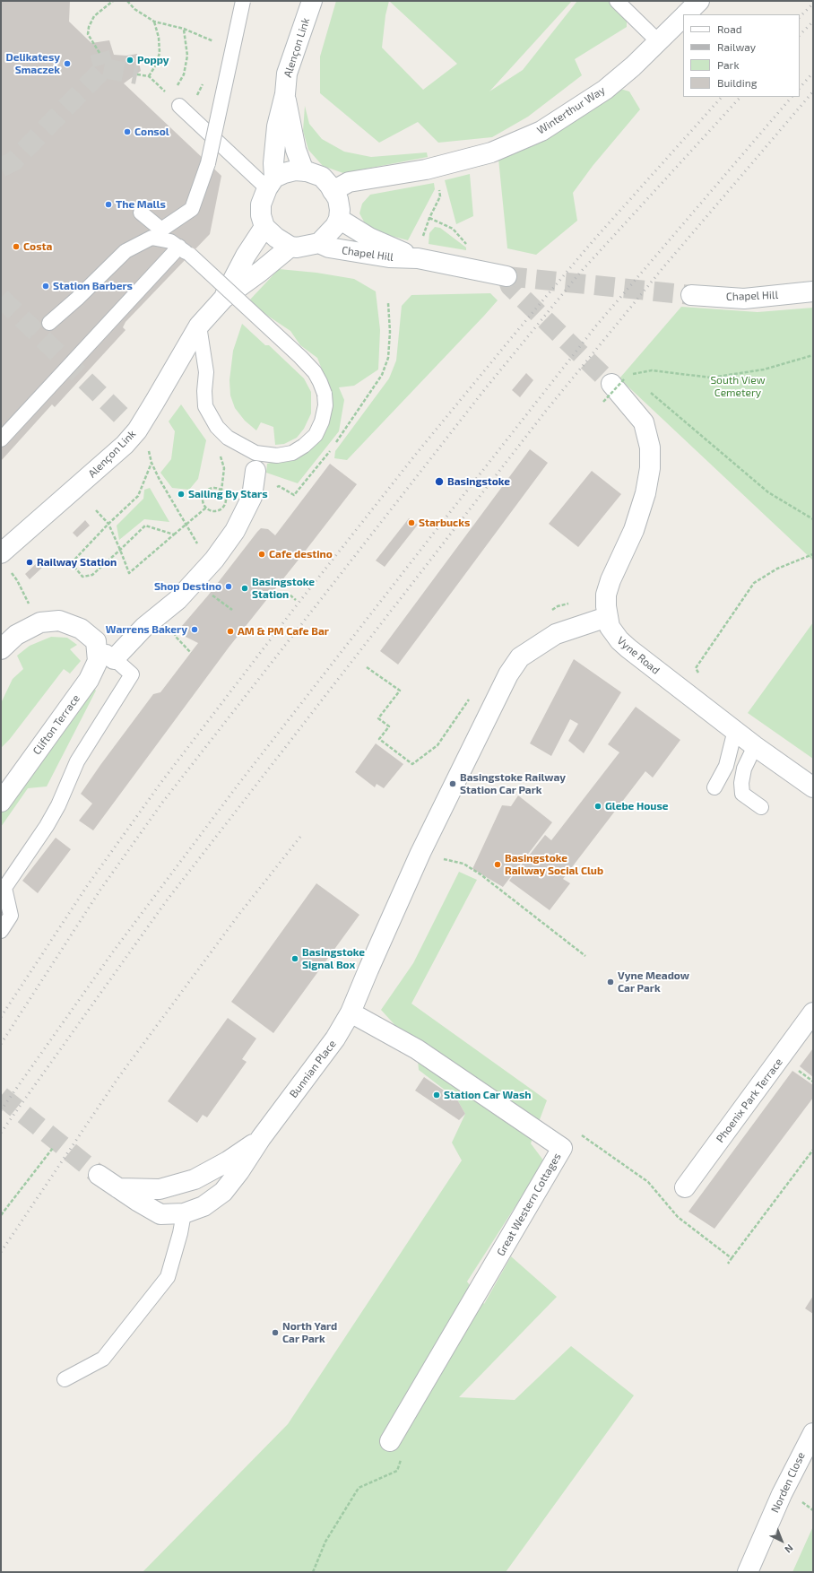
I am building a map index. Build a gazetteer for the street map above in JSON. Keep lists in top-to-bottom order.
{
  "streets": {
    "street": [
      "Alençon Link",
      "Winterthur Way",
      "Chapel Hill",
      "Vyne Road",
      "Clifton Terrace",
      "Bunnian Place",
      "Phoenix Park Terrace",
      "Great Western Cottages",
      "Norden Close"
    ]
  },
  "crossings": [
    ["Alençon Link", "Winterthur Way"],
    ["Alençon Link", "Chapel Hill"],
    ["Winterthur Way", "Chapel Hill"],
    ["Vyne Road", "Bunnian Place"],
    ["Bunnian Place", "Great Western Cottages"]
  ],
  "parks": ["South View Cemetery"],
  "places": [
    "Poppy",
    "Delikatesy Smaczek",
    "Consol",
    "The Malls",
    "Costa",
    "Station Barbers",
    "Basingstoke",
    "Sailing By Stars",
    "Starbucks",
    "Cafe destino",
    "Railway Station",
    "Shop Destino",
    "Basingstoke Station",
    "Warrens Bakery",
    "AM & PM Cafe Bar",
    "Basingstoke Railway Station Car Park",
    "Glebe House",
    "Basingstoke Railway Social Club",
    "Basingstoke Signal Box",
    "Vyne Meadow Car Park",
    "Station Car Wash",
    "North Yard Car Park"
  ],
  "legend": [
    "Road",
    "Railway",
    "Park",
    "Building"
  ],
  "north": "bottom right"
}
